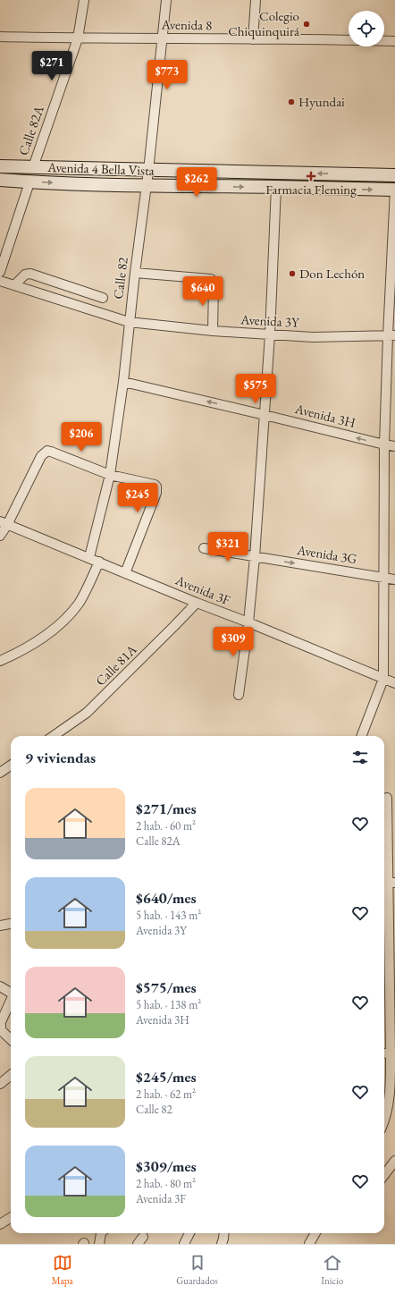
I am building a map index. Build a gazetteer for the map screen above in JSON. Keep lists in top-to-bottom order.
{
  "streets": {
    "street": [
      "Avenida 8",
      "Calle 82A",
      "Avenida 4 Bella Vista",
      "Calle 82",
      "Avenida 3Y",
      "Avenida 3H",
      "Avenida 3G",
      "Avenida 3F",
      "Calle 81A"
    ]
  },
  "crossings": [
    ["Avenida 8", "Calle 82A"],
    ["Avenida 8", "Calle 82"],
    ["Calle 82A", "Avenida 4 Bella Vista"],
    ["Avenida 4 Bella Vista", "Calle 82"],
    ["Calle 82", "Avenida 3Y"],
    ["Calle 82", "Avenida 3H"],
    ["Calle 82", "Avenida 3F"],
    ["Avenida 3F", "Calle 81A"]
  ],
  "one_way": ["Avenida 3H", "Avenida 3G"],
  "places": {
    "other": ["Colegio Chiquinquirá", "Hyundai", "Don Lechón"],
    "health": ["Farmacia Fleming"]
  },
  "page": {
    "price": [
      "$271",
      "$773",
      "$262",
      "$640",
      "$575",
      "$206",
      "$245",
      "$321",
      "$309"
    ],
    "heading": "9 viviendas",
    "list": [
      {
        "name": "$271/mes",
        "note": "2 hab. · 60 m² · Calle 82A"
      },
      {
        "name": "$640/mes",
        "note": "5 hab. · 143 m² · Avenida 3Y"
      },
      {
        "name": "$575/mes",
        "note": "5 hab. · 138 m² · Avenida 3H"
      },
      {
        "name": "$245/mes",
        "note": "2 hab. · 62 m² · Calle 82"
      },
      {
        "name": "$309/mes",
        "note": "2 hab. · 80 m² · Avenida 3F"
      }
    ],
    "tabs": ["Mapa", "Guardados", "Inicio"]
  }
}
